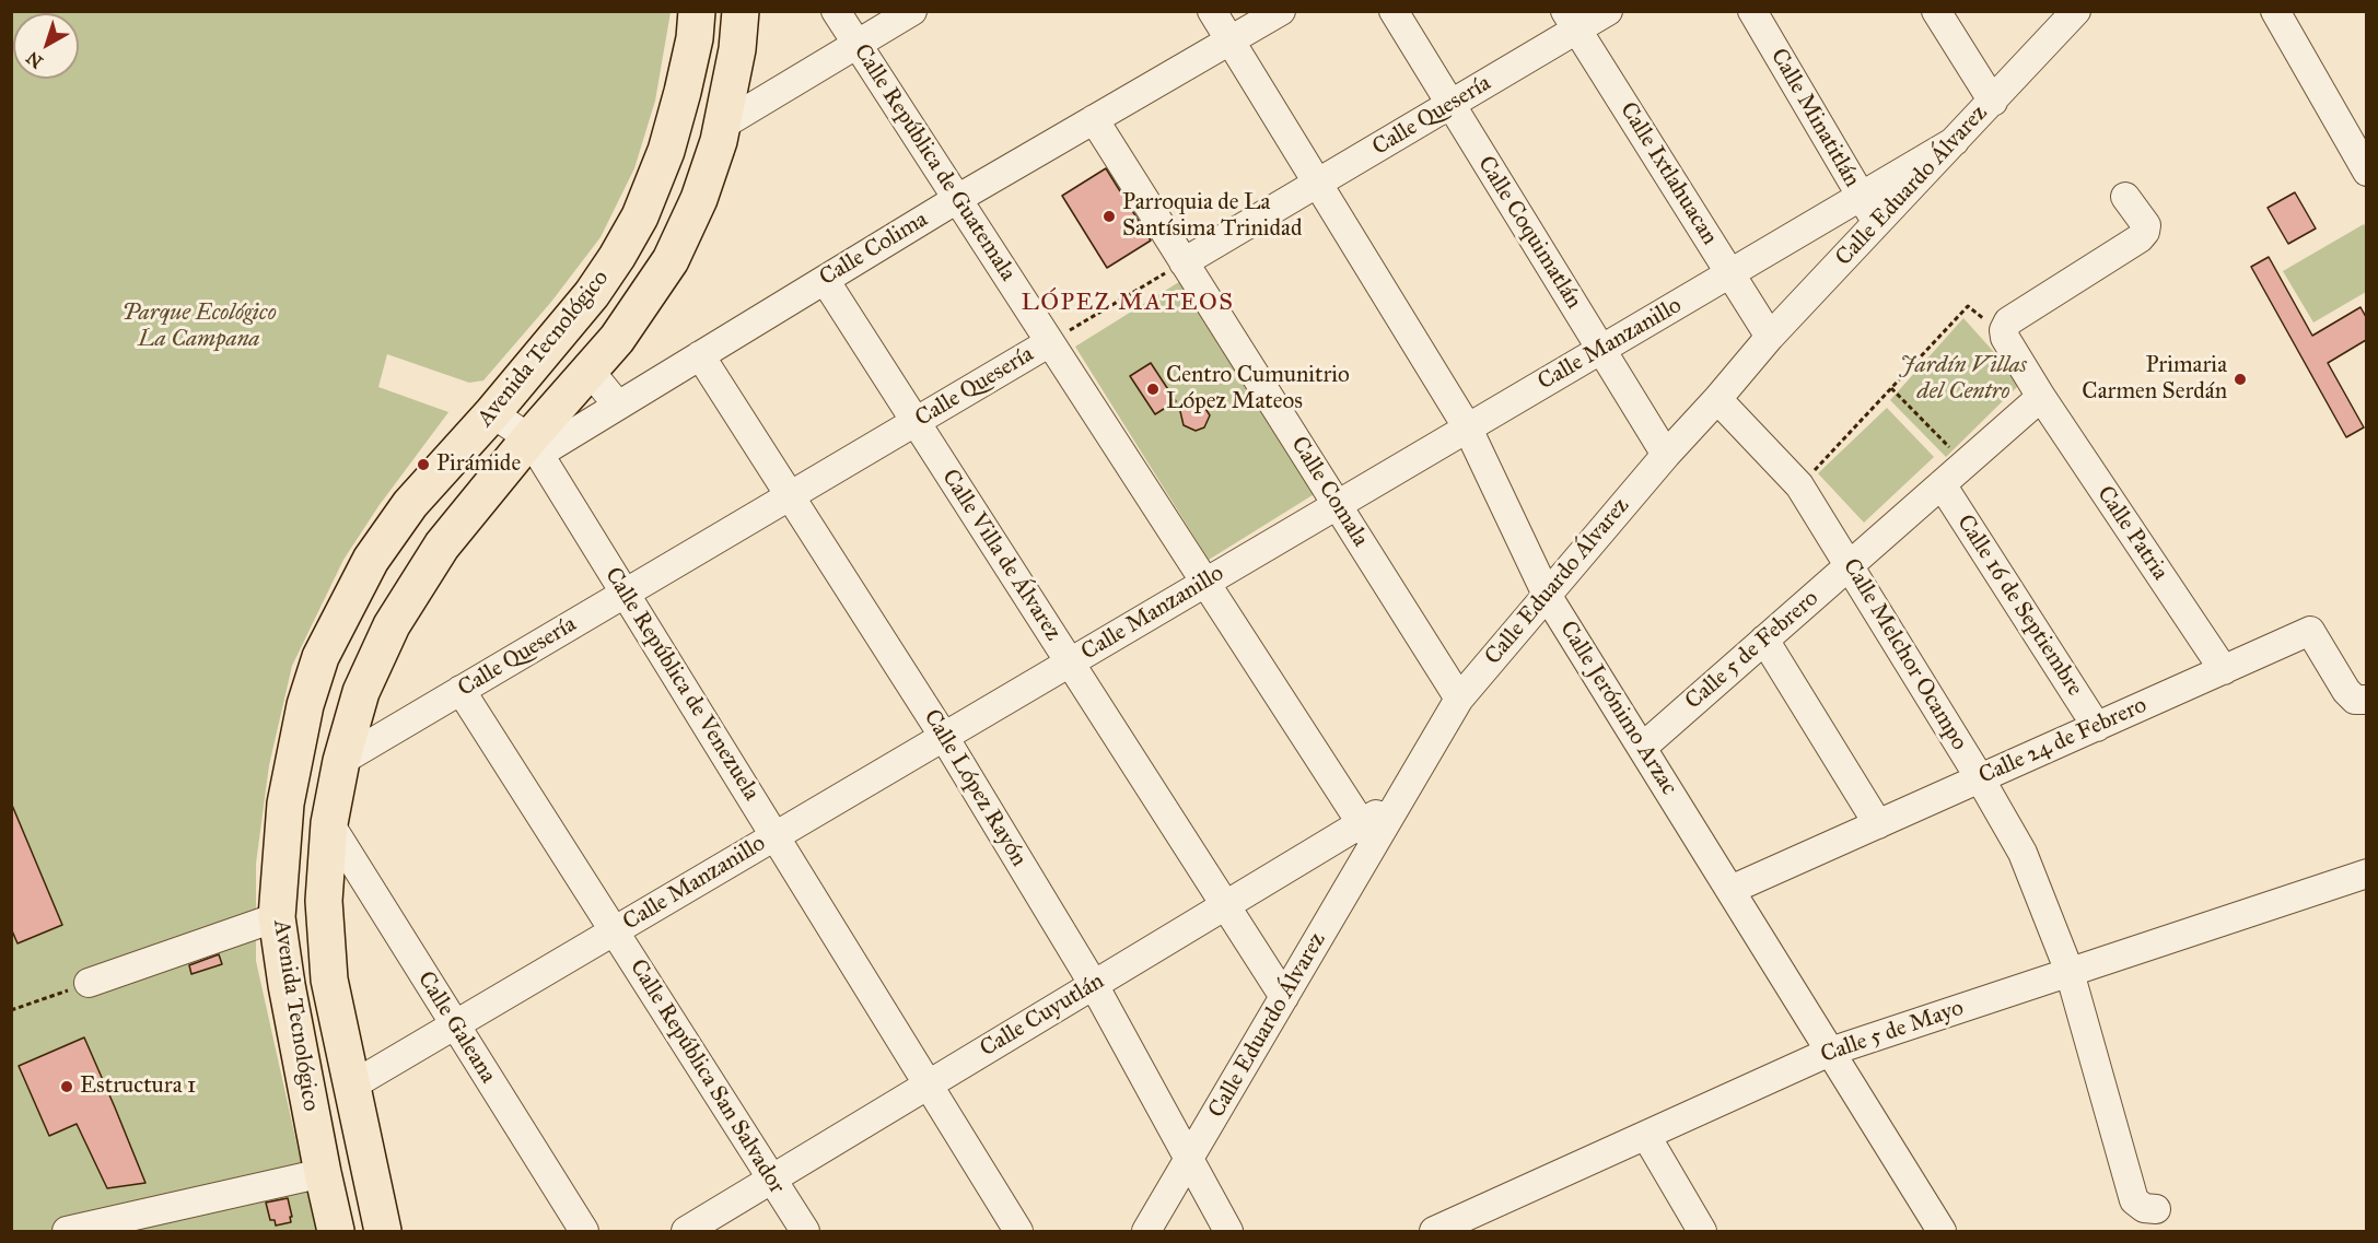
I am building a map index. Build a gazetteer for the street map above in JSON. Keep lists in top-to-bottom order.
{
  "streets": {
    "main road": ["Avenida Tecnológico"],
    "street": [
      "Calle Quesería",
      "Calle Minatitlán",
      "Calle República de Guatemala",
      "Calle Ixtlahuacan",
      "Calle Eduardo Álvarez",
      "Calle Coquimatlán",
      "Calle Colima",
      "Calle Manzanillo",
      "Calle Comala",
      "Calle Patria",
      "Calle Villa de Álvarez",
      "Calle 16 de Septiembre",
      "Calle 5 de Febrero",
      "Calle Melchor Ocampo",
      "Calle República de Venezuela",
      "Calle Jerónimo Arzac",
      "Calle 24 de Febrero",
      "Calle López Rayón",
      "Calle Cuyutlán",
      "Calle Galeana",
      "Calle 5 de Mayo",
      "Calle República San Salvador"
    ]
  },
  "crossings": [
    ["Calle Quesería", "Calle República de Guatemala"],
    ["Calle Quesería", "Calle Ixtlahuacan"],
    ["Calle Quesería", "Calle Coquimatlán"],
    ["Calle Quesería", "Avenida Tecnológico"],
    ["Calle Quesería", "Calle Comala"],
    ["Calle Quesería", "Calle Villa de Álvarez"],
    ["Calle Quesería", "Calle República de Venezuela"],
    ["Calle Quesería", "Calle Jerónimo Arzac"],
    ["Calle Quesería", "Calle López Rayón"],
    ["Calle Quesería", "Calle República San Salvador"],
    ["Calle Minatitlán", "Calle Eduardo Álvarez"],
    ["Calle Minatitlán", "Calle Manzanillo"],
    ["Calle República de Guatemala", "Calle Eduardo Álvarez"],
    ["Calle República de Guatemala", "Calle Colima"],
    ["Calle República de Guatemala", "Calle Manzanillo"],
    ["Calle República de Guatemala", "Calle Cuyutlán"],
    ["Calle Ixtlahuacan", "Calle Eduardo Álvarez"],
    ["Calle Ixtlahuacan", "Calle Manzanillo"],
    ["Calle Eduardo Álvarez", "Calle Coquimatlán"],
    ["Calle Eduardo Álvarez", "Calle Manzanillo"],
    ["Calle Eduardo Álvarez", "Calle Comala"],
    ["Calle Eduardo Álvarez", "Calle Villa de Álvarez"],
    ["Calle Eduardo Álvarez", "Calle Melchor Ocampo"],
    ["Calle Eduardo Álvarez", "Calle Jerónimo Arzac"],
    ["Calle Eduardo Álvarez", "Calle López Rayón"],
    ["Calle Eduardo Álvarez", "Calle Cuyutlán"],
    ["Calle Coquimatlán", "Calle Manzanillo"],
    ["Calle Colima", "Avenida Tecnológico"],
    ["Calle Colima", "Calle Comala"],
    ["Calle Colima", "Calle Villa de Álvarez"],
    ["Calle Colima", "Calle República de Venezuela"],
    ["Calle Colima", "Calle Jerónimo Arzac"],
    ["Calle Colima", "Calle López Rayón"],
    ["Calle Manzanillo", "Avenida Tecnológico"],
    ["Calle Manzanillo", "Calle Comala"],
    ["Calle Manzanillo", "Calle Villa de Álvarez"],
    ["Calle Manzanillo", "Calle República de Venezuela"],
    ["Calle Manzanillo", "Calle Jerónimo Arzac"],
    ["Calle Manzanillo", "Calle López Rayón"],
    ["Calle Manzanillo", "Calle Galeana"],
    ["Calle Manzanillo", "Calle República San Salvador"],
    ["Avenida Tecnológico", "Calle República de Venezuela"],
    ["Avenida Tecnológico", "Calle Galeana"],
    ["Calle Patria", "Calle 5 de Febrero"],
    ["Calle Patria", "Calle 24 de Febrero"],
    ["Calle Villa de Álvarez", "Calle Cuyutlán"],
    ["Calle 16 de Septiembre", "Calle 5 de Febrero"],
    ["Calle 16 de Septiembre", "Calle 24 de Febrero"],
    ["Calle 5 de Febrero", "Calle Melchor Ocampo"],
    ["Calle 5 de Febrero", "Calle Jerónimo Arzac"],
    ["Calle Melchor Ocampo", "Calle 24 de Febrero"],
    ["Calle Melchor Ocampo", "Calle 5 de Mayo"],
    ["Calle República de Venezuela", "Calle Cuyutlán"],
    ["Calle Jerónimo Arzac", "Calle 24 de Febrero"],
    ["Calle Jerónimo Arzac", "Calle 5 de Mayo"],
    ["Calle López Rayón", "Calle Cuyutlán"],
    ["Calle Cuyutlán", "Calle República San Salvador"]
  ],
  "districts": ["LÓPEZ MATEOS"],
  "parks": ["Parque Ecológico La Campana", "Jardín Villas del Centro"],
  "places": [
    "Parroquia de La Santísima Trinidad",
    "Primaria Carmen Serdán",
    "Centro Cumunitrio López Mateos",
    "Pirámide",
    "Estructura 1"
  ],
  "north": "bottom left"
}
